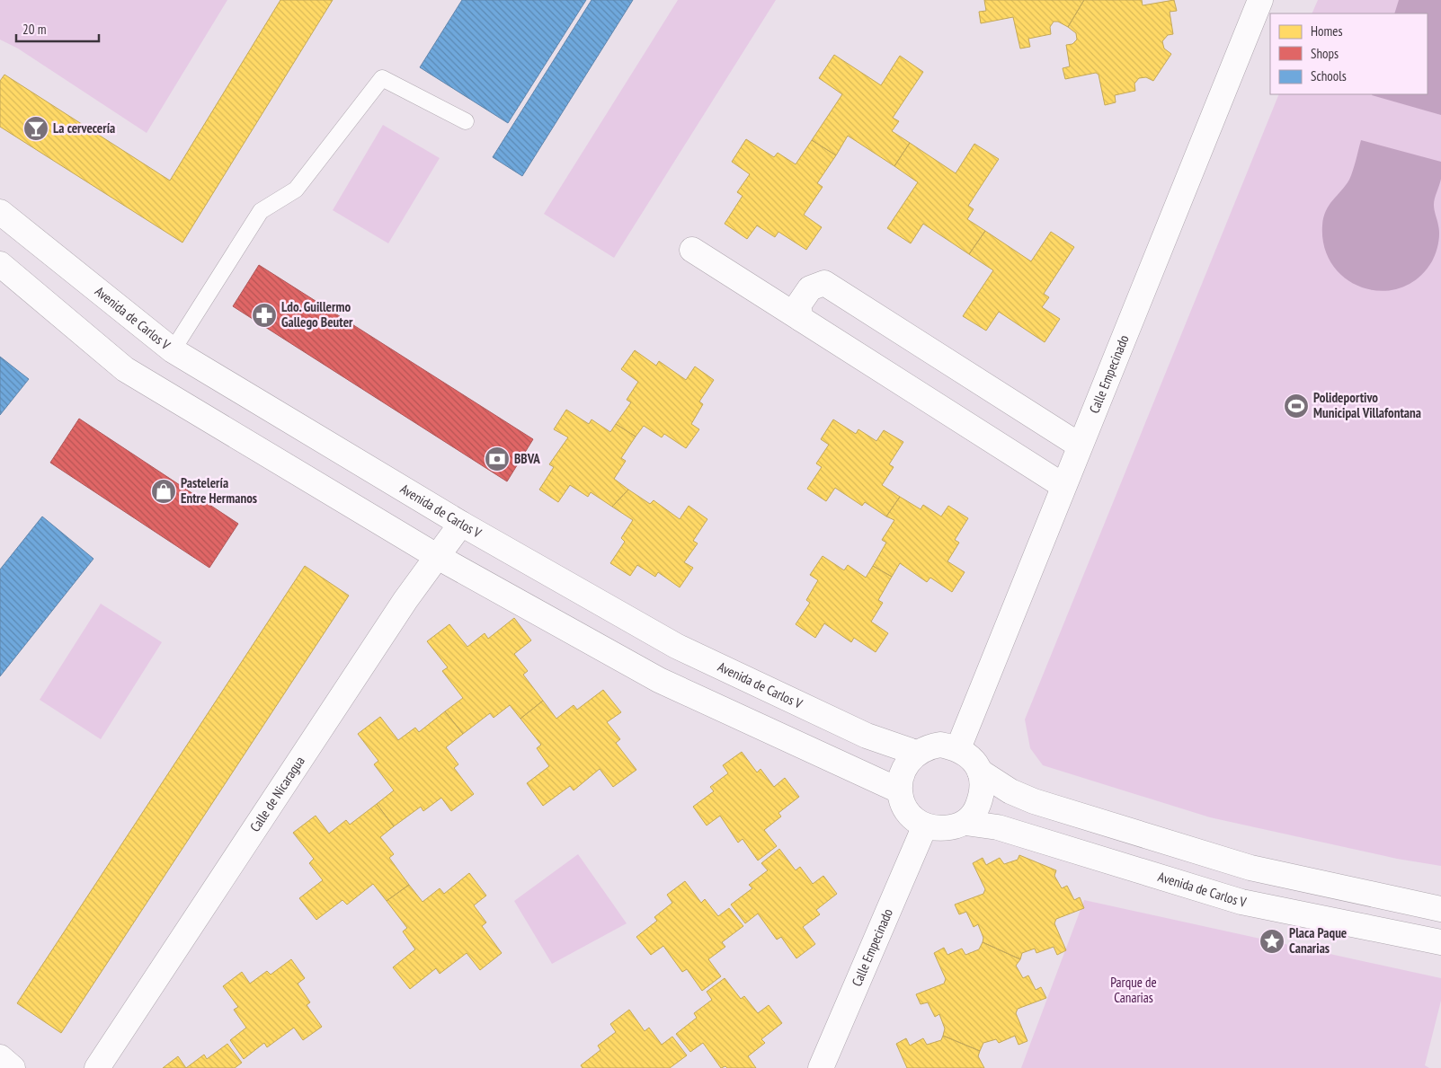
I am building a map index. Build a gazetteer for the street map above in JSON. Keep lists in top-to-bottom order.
{
  "streets": {
    "street": ["Avenida de Carlos V", "Calle Empecinado", "Calle de Nicaragua"]
  },
  "crossings": [
    ["Avenida de Carlos V", "Calle Empecinado"],
    ["Avenida de Carlos V", "Calle de Nicaragua"]
  ],
  "parks": ["Parque de Canarias"],
  "places": {
    "bar": ["La cervecería"],
    "pharmacy": ["Ldo. Guillermo Gallego Beuter"],
    "sports": ["Polideportivo Municipal Villafontana"],
    "bank": ["BBVA"],
    "shop": ["Pastelería Entre Hermanos"],
    "place": ["Placa Paque Canarias"]
  },
  "legend": ["Homes", "Shops", "Schools"],
  "scale_bar": "20 m"
}
